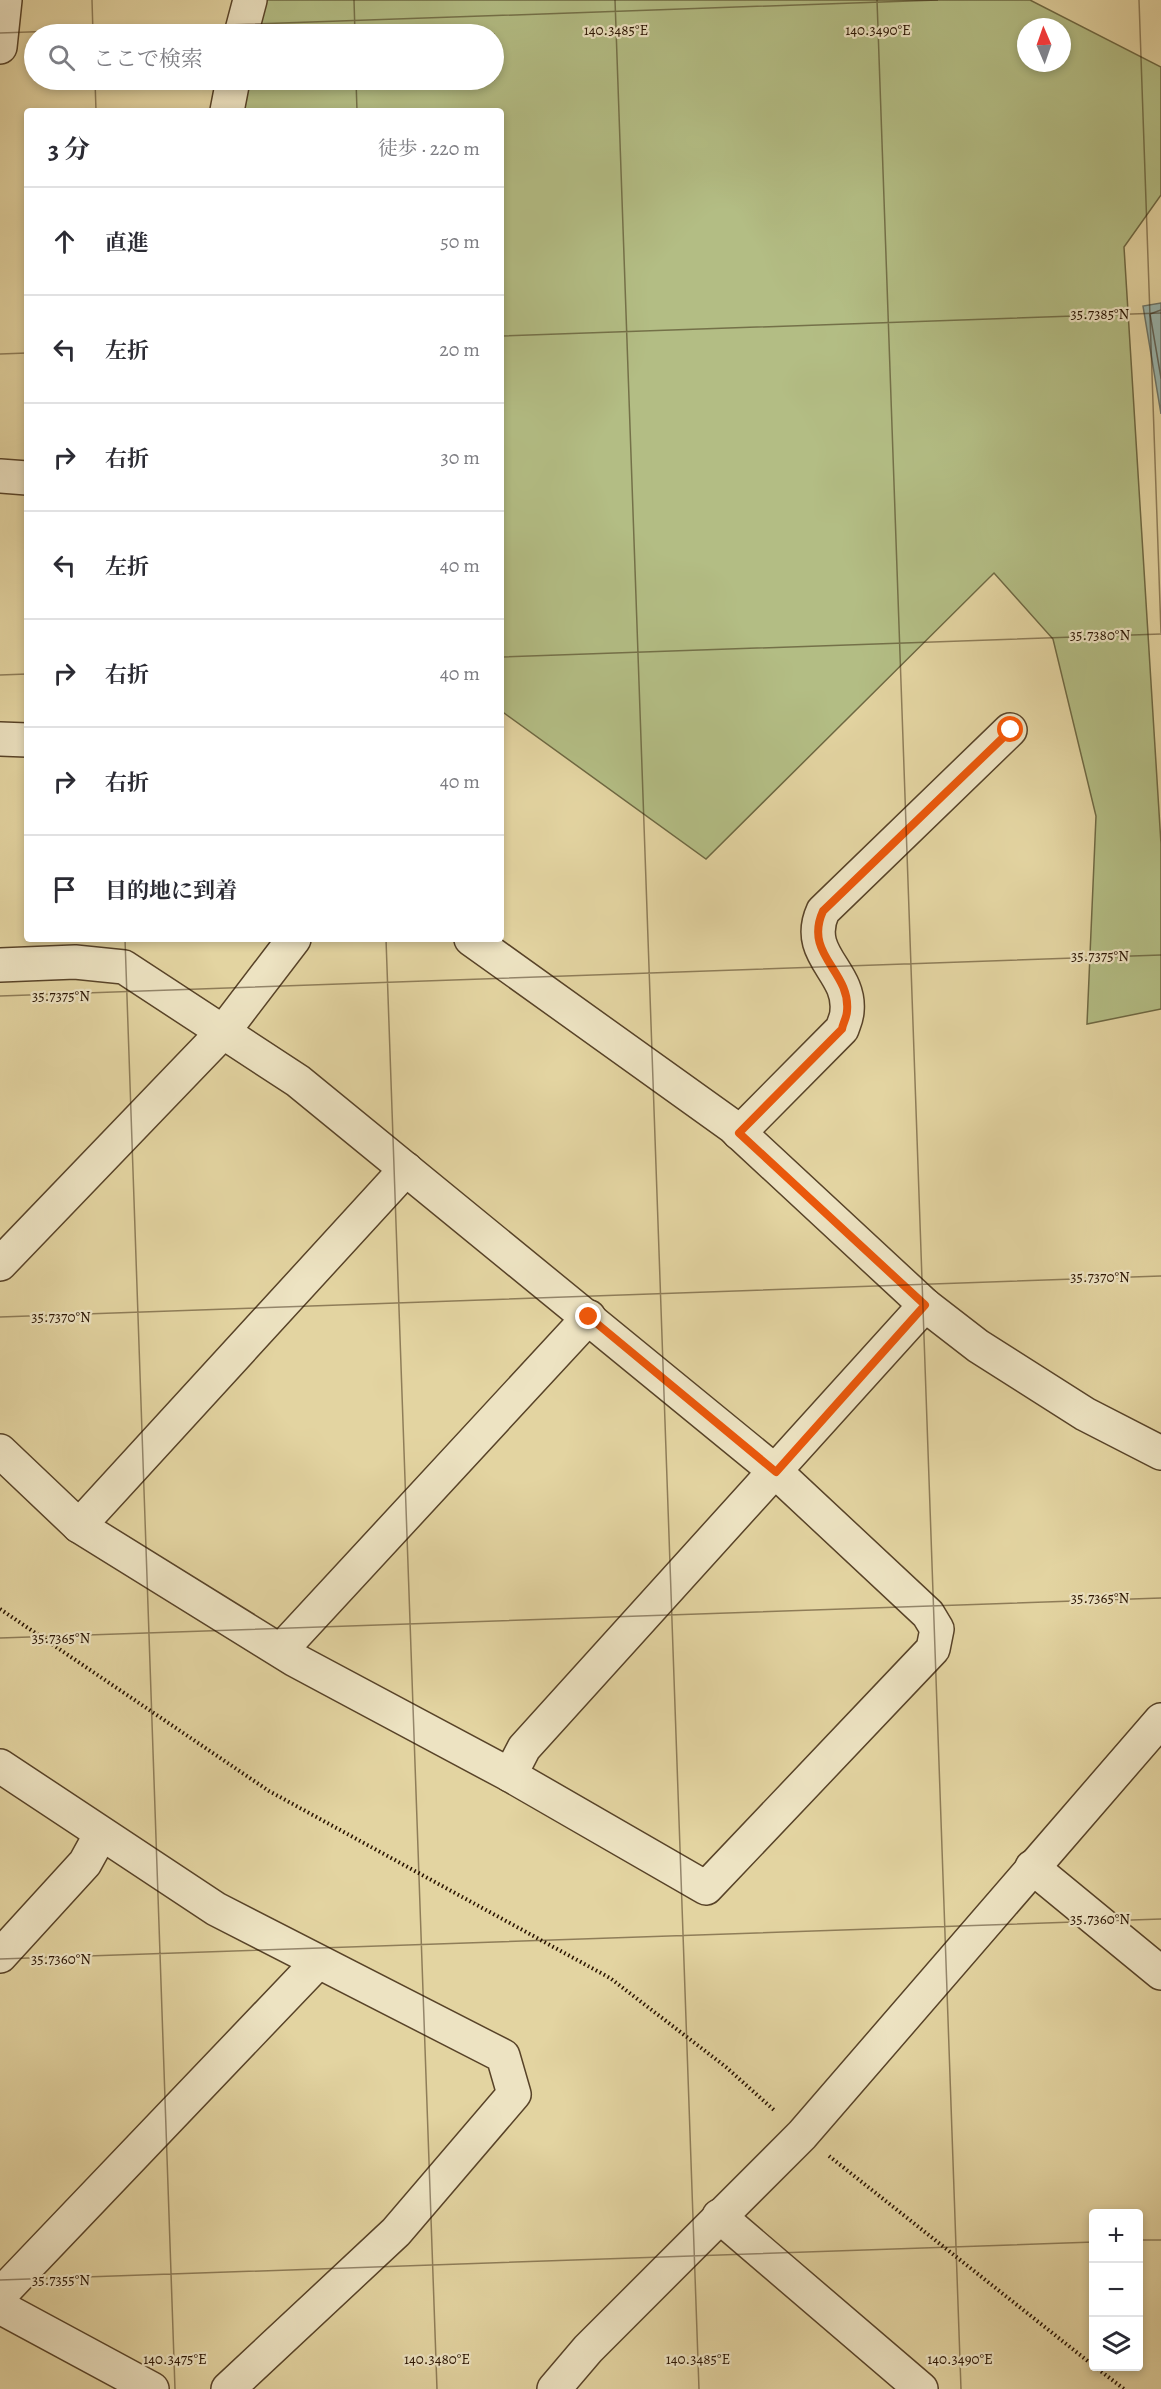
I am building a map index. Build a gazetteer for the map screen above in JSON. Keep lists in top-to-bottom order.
{
  "north": "top",
  "page": {
    "search": "ここで検索",
    "heading": ["3 分", "徒歩 · 220 m"],
    "list": [
      ["直進", "50 m"],
      ["左折", "20 m"],
      ["右折", "30 m"],
      ["左折", "40 m"],
      ["右折", "40 m"],
      ["右折", "40 m"],
      "目的地に到着"
    ],
    "map_buttons": ["+", "−"]
  },
  "coordinates": [
    "140.3485°E",
    "140.3490°E",
    "35.7385°N",
    "35.7380°N",
    "35.7375°N",
    "35.7370°N",
    "35.7365°N",
    "35.7360°N",
    "35.7355°N",
    "140.3475°E",
    "140.3480°E"
  ]
}
